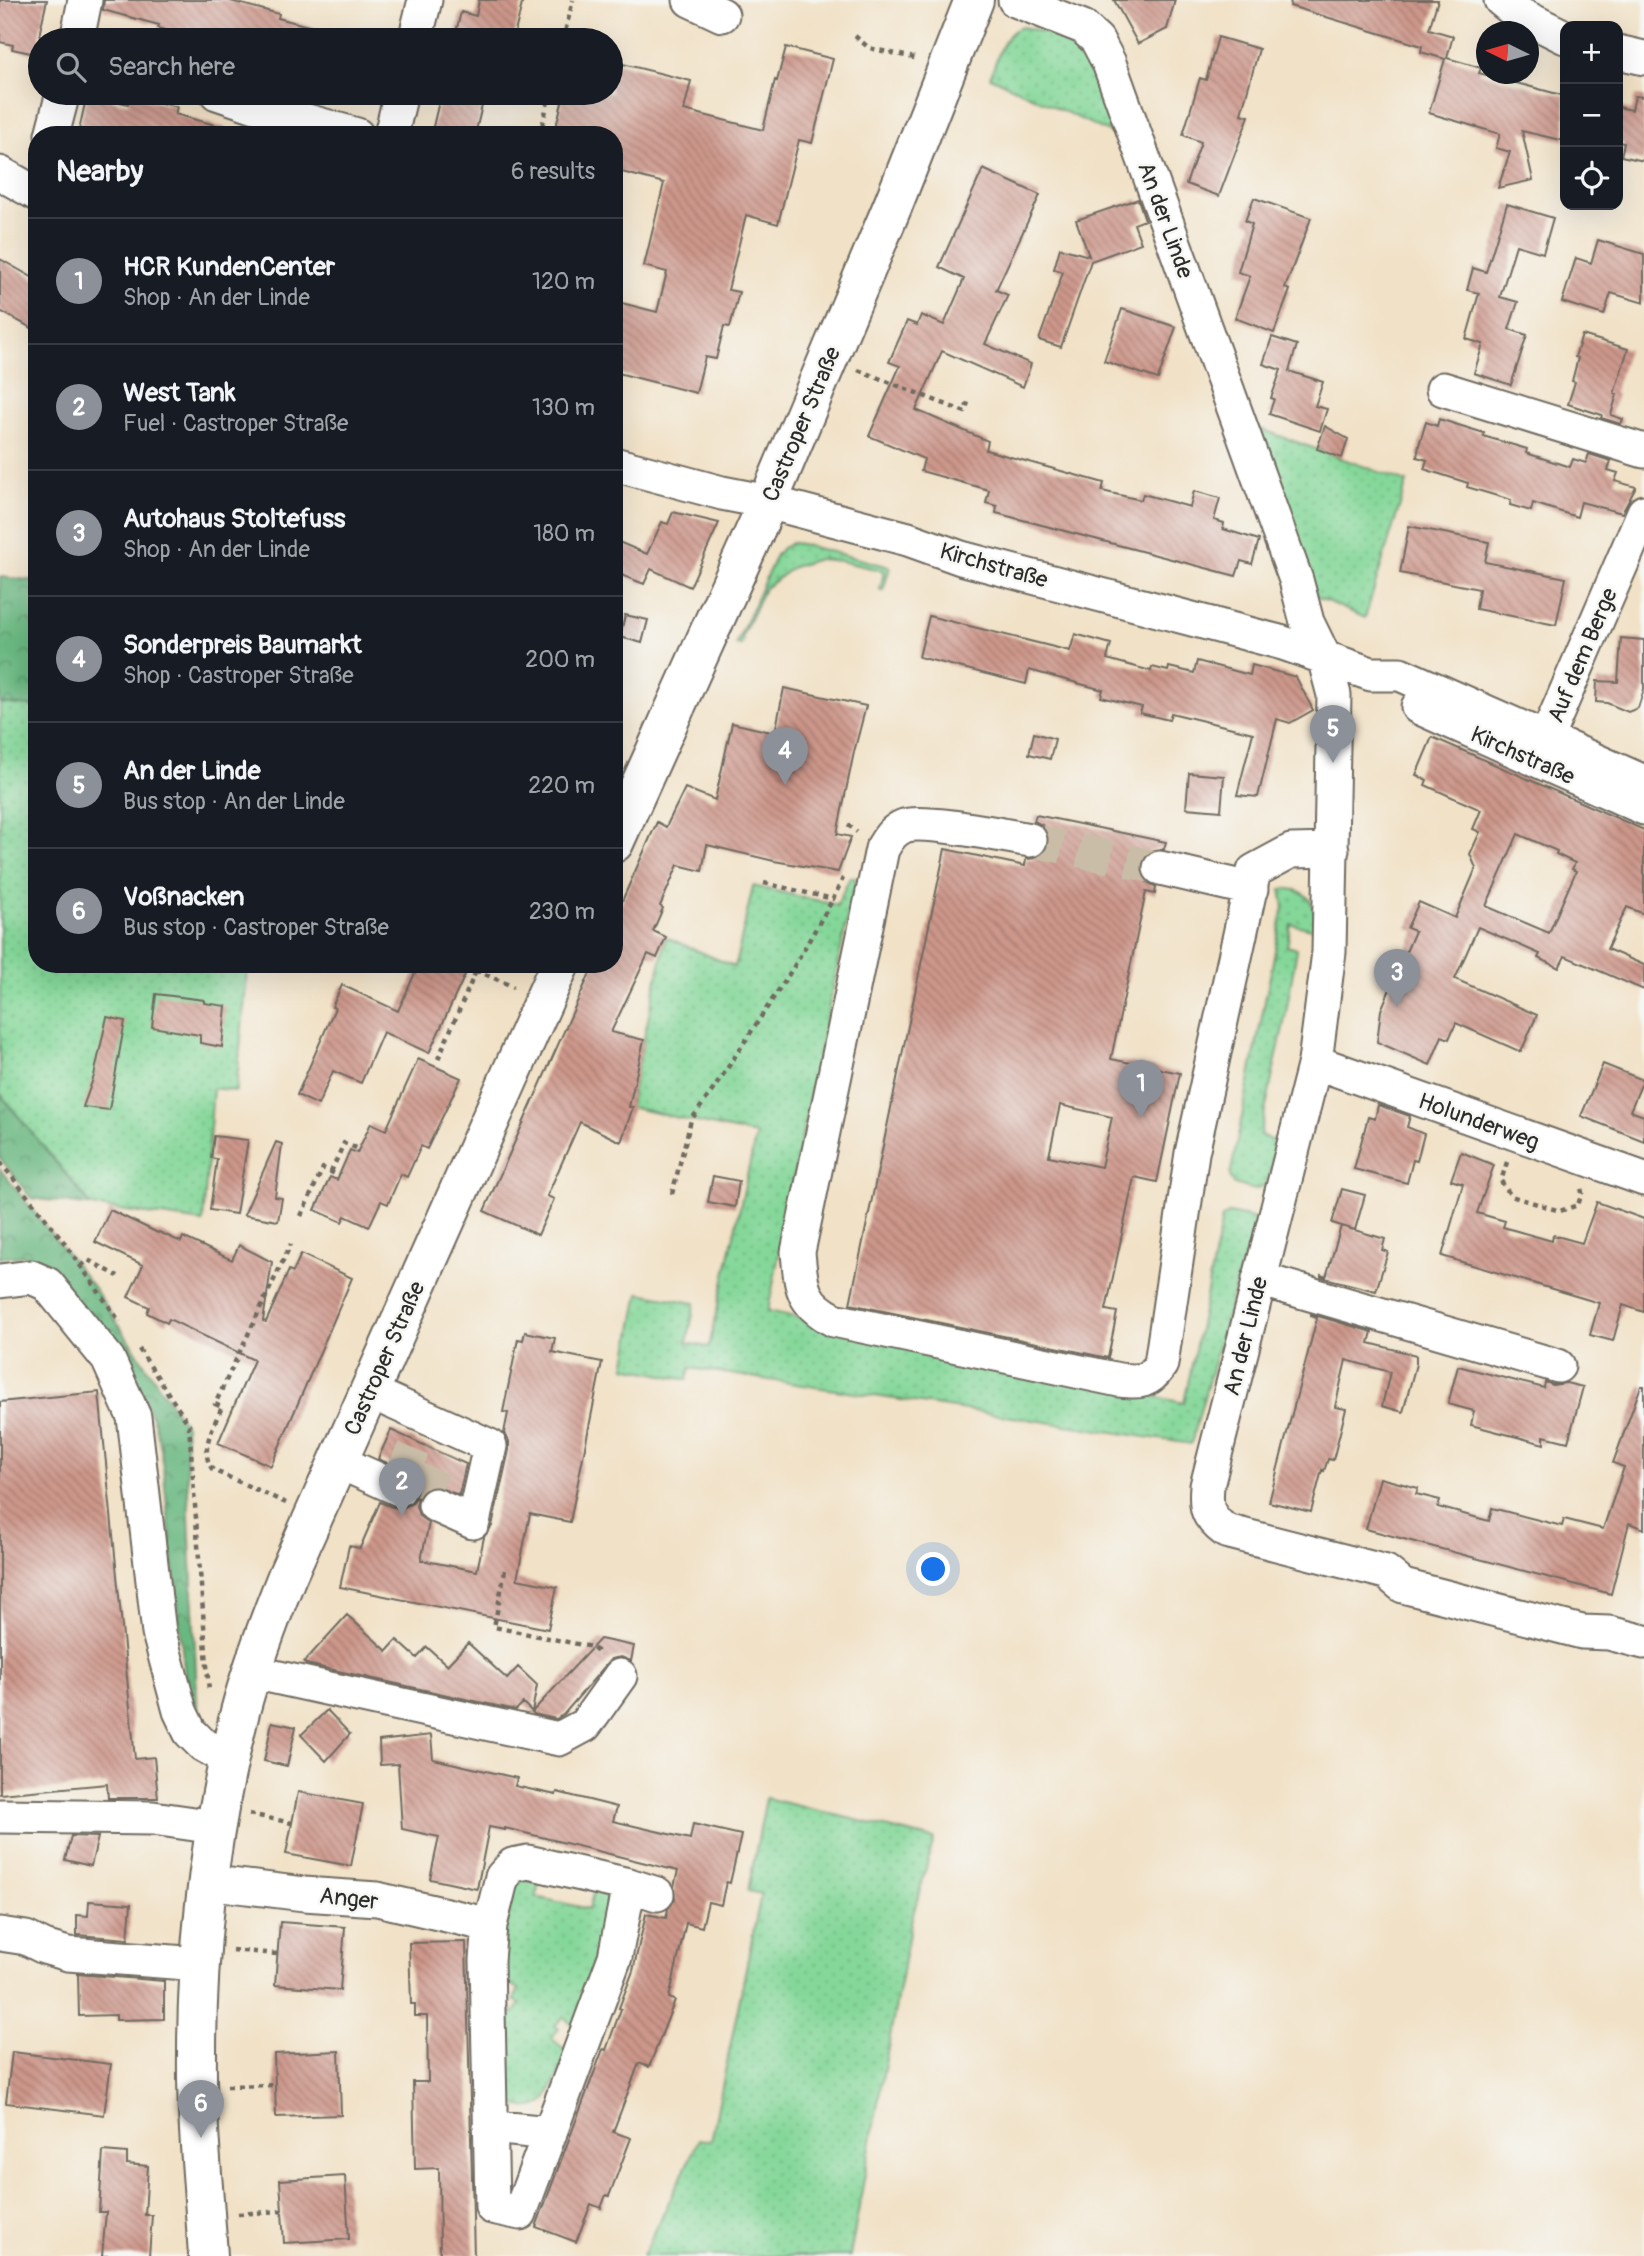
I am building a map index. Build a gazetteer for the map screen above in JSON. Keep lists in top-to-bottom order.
{
  "streets": {
    "main road": ["Castroper Straße"],
    "street": [
      "An der Linde",
      "Kirchstraße",
      "Auf dem Berge",
      "Holunderweg",
      "Anger"
    ]
  },
  "crossings": [
    ["An der Linde", "Kirchstraße"],
    ["An der Linde", "Holunderweg"],
    ["Castroper Straße", "Kirchstraße"],
    ["Castroper Straße", "Anger"],
    ["Kirchstraße", "Auf dem Berge"]
  ],
  "north": "left",
  "page": {
    "map_buttons": ["+", "−"],
    "search": "Search here",
    "heading": ["Nearby", "6 results"],
    "list": [
      {
        "mark": "1",
        "name": "HCR KundenCenter",
        "note": "Shop · An der Linde",
        "value": "120 m"
      },
      {
        "mark": "2",
        "name": "West Tank",
        "note": "Fuel · Castroper Straße",
        "value": "130 m"
      },
      {
        "mark": "3",
        "name": "Autohaus Stoltefuss",
        "note": "Shop · An der Linde",
        "value": "180 m"
      },
      {
        "mark": "4",
        "name": "Sonderpreis Baumarkt",
        "note": "Shop · Castroper Straße",
        "value": "200 m"
      },
      {
        "mark": "5",
        "name": "An der Linde",
        "note": "Bus stop · An der Linde",
        "value": "220 m"
      },
      {
        "mark": "6",
        "name": "Voßnacken",
        "note": "Bus stop · Castroper Straße",
        "value": "230 m"
      }
    ],
    "pins": [
      "5",
      "4",
      "3",
      "1",
      "2",
      "6"
    ]
  }
}
